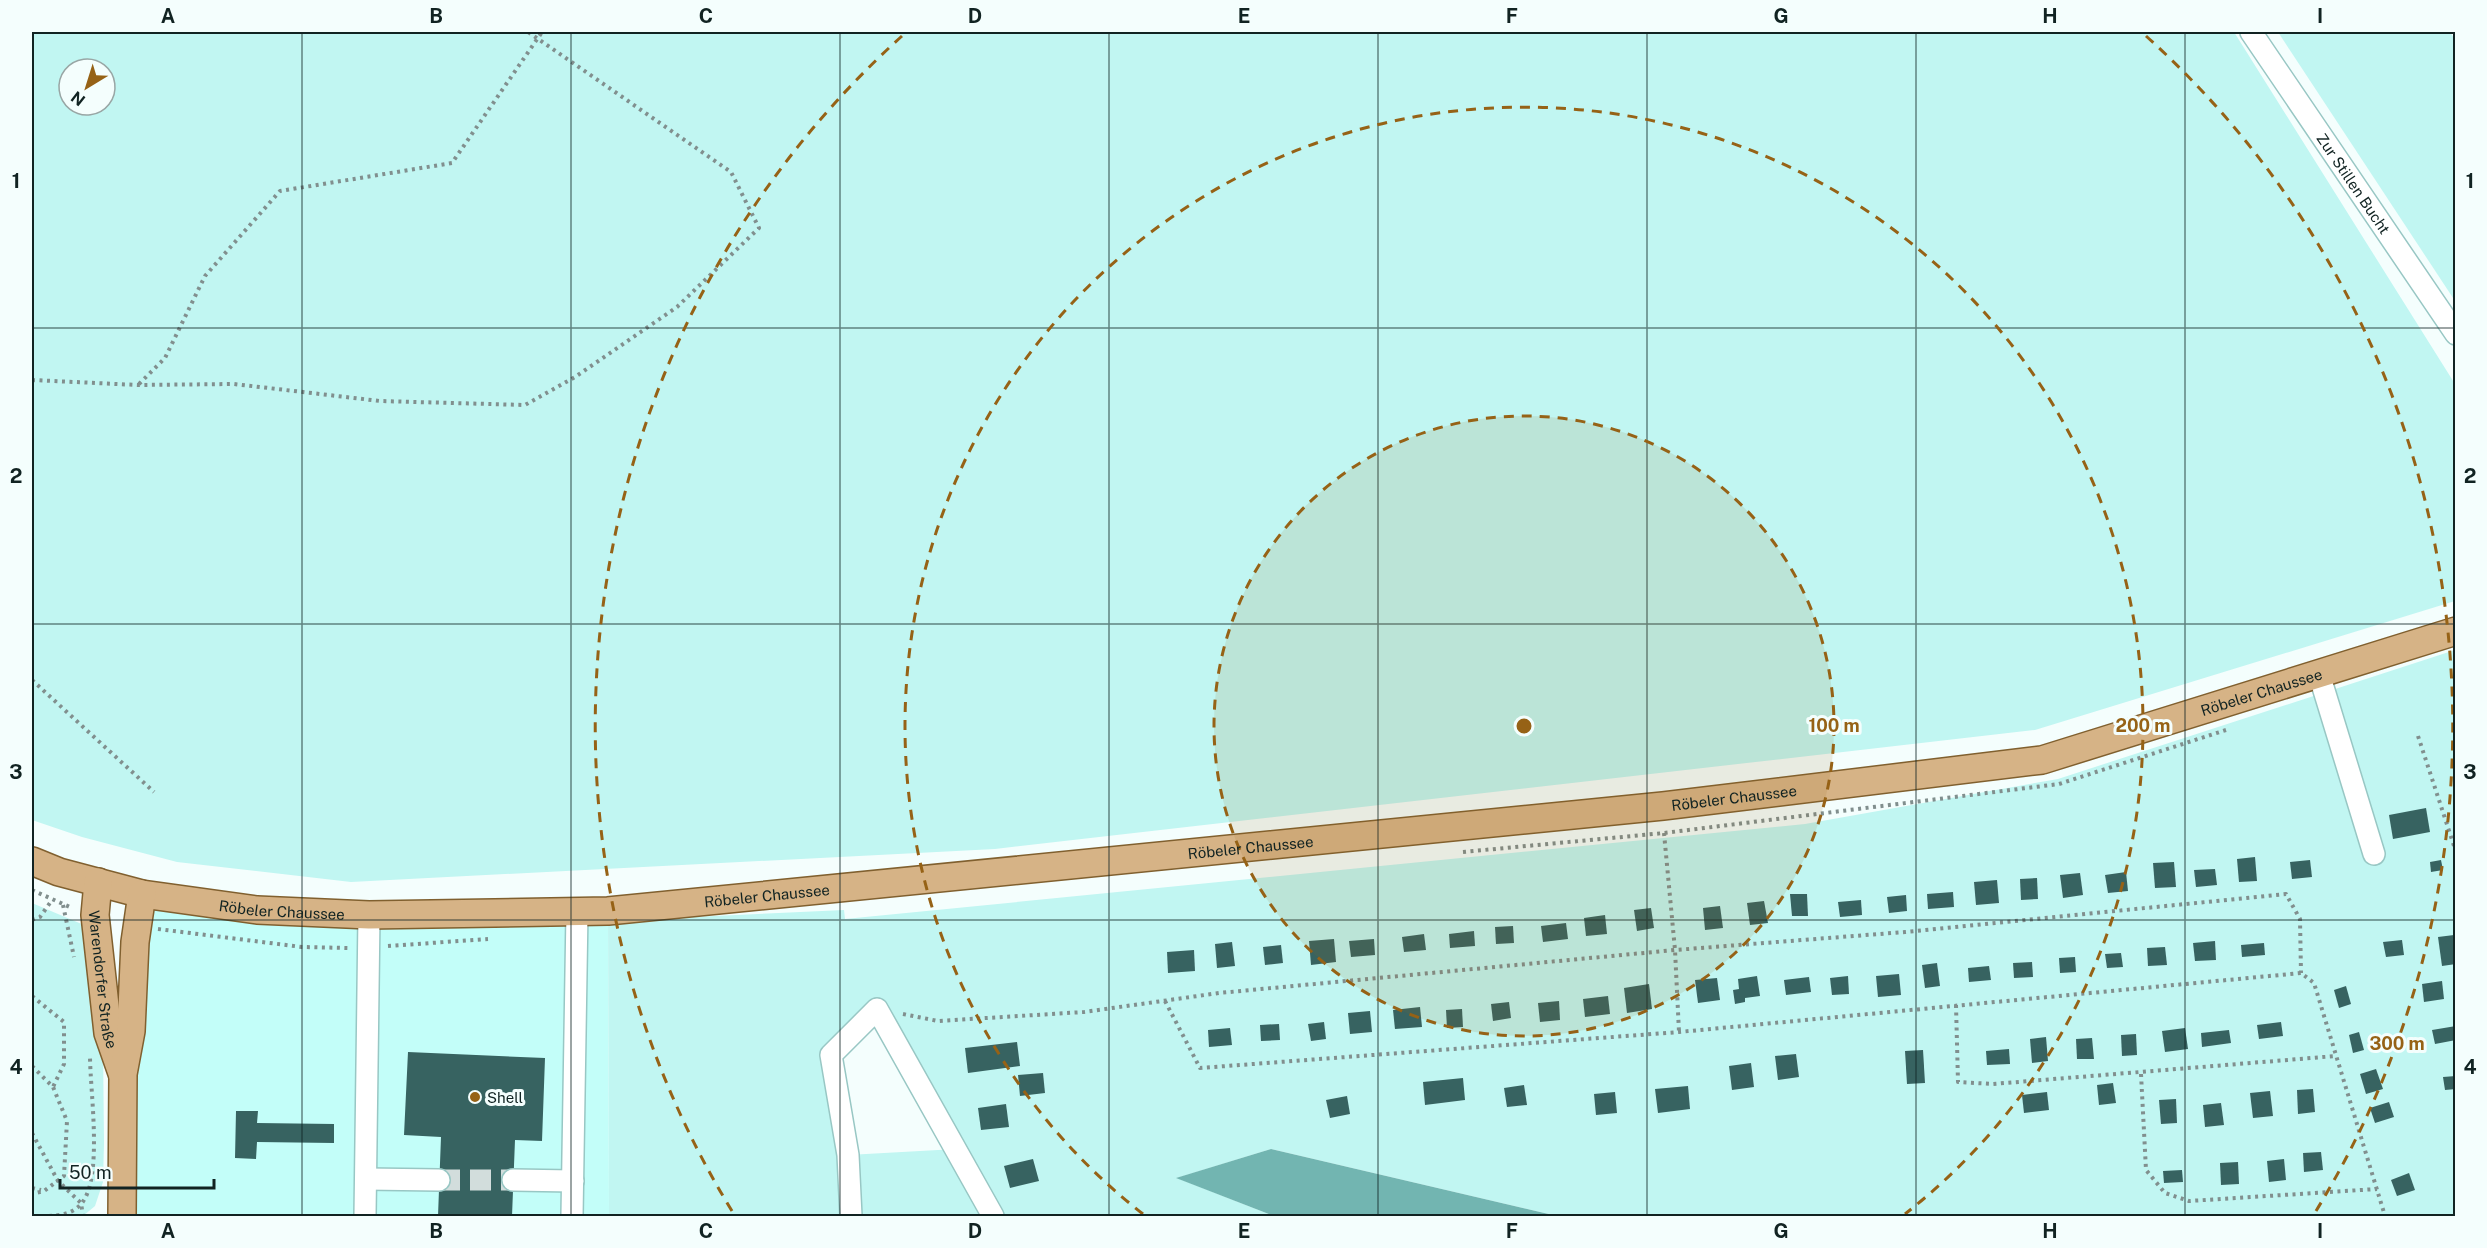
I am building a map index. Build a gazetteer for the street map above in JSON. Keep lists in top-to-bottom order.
{
  "streets": {
    "main road": ["Röbeler Chaussee", "Warendorfer Straße"],
    "street": ["Zur Stillen Bucht"]
  },
  "crossings": [
    ["Röbeler Chaussee", "Warendorfer Straße"]
  ],
  "places": ["Shell"],
  "scale_bar": "50 m",
  "north": "bottom left",
  "grid": {
    "columns": [
      "A",
      "B",
      "C",
      "D",
      "E",
      "F",
      "G",
      "H",
      "I"
    ],
    "rows": [
      "1",
      "2",
      "3",
      "4"
    ]
  },
  "rings": ["100 m", "200 m", "300 m"]
}
